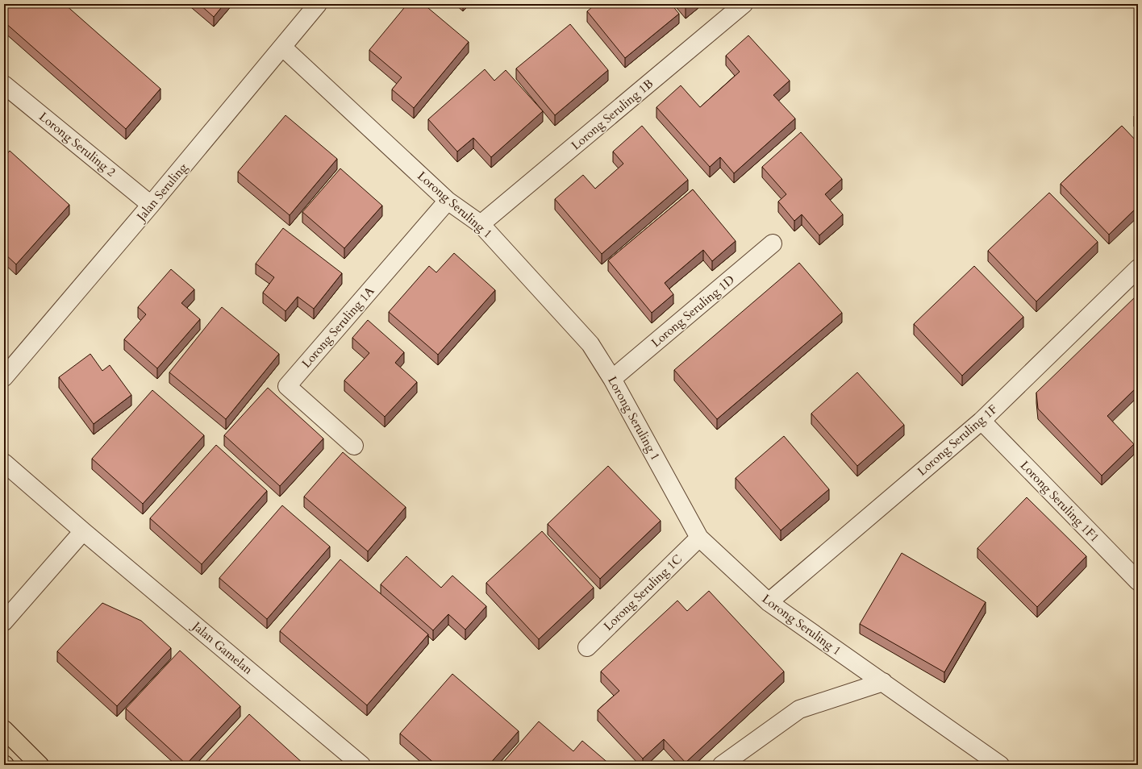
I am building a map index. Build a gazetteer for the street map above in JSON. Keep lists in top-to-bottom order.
{
  "streets": {
    "street": [
      "Lorong Seruling 1B",
      "Lorong Seruling 2",
      "Jalan Seruling",
      "Lorong Seruling 1",
      "Lorong Seruling 1D",
      "Lorong Seruling 1A",
      "Lorong Seruling 1F",
      "Lorong Seruling 1F1",
      "Lorong Seruling 1C",
      "Jalan Gamelan"
    ]
  },
  "crossings": [
    ["Lorong Seruling 1B", "Lorong Seruling 1"],
    ["Lorong Seruling 2", "Jalan Seruling"],
    ["Jalan Seruling", "Lorong Seruling 1"],
    ["Lorong Seruling 1", "Lorong Seruling 1D"],
    ["Lorong Seruling 1", "Lorong Seruling 1A"],
    ["Lorong Seruling 1", "Lorong Seruling 1F"],
    ["Lorong Seruling 1", "Lorong Seruling 1C"],
    ["Lorong Seruling 1F", "Lorong Seruling 1F1"]
  ]
}
